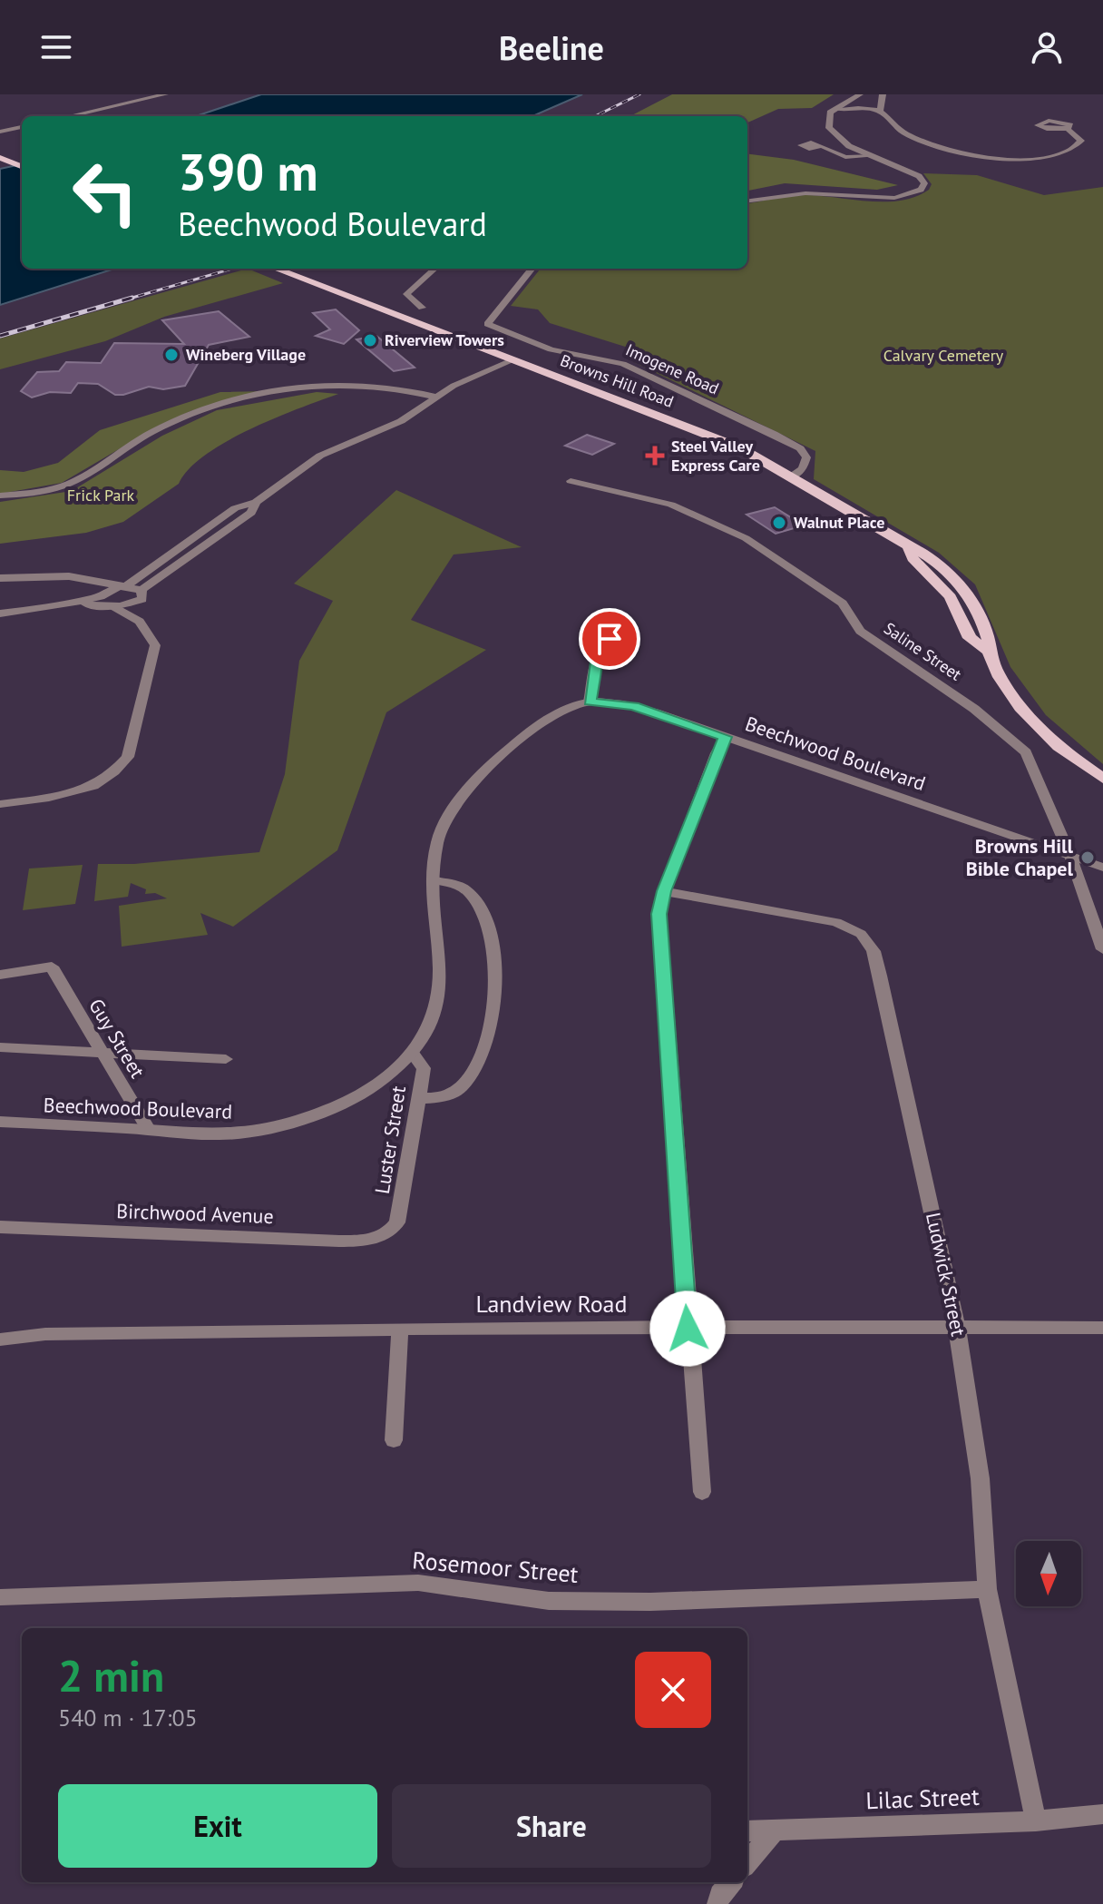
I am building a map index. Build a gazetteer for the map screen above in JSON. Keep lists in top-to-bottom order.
{
  "streets": {
    "main road": ["Browns Hill Road"],
    "street": [
      "Imogene Road",
      "Saline Street",
      "Beechwood Boulevard",
      "Guy Street",
      "Luster Street",
      "Birchwood Avenue",
      "Ludwick Street",
      "Landview Road",
      "Rosemoor Street",
      "Lilac Street"
    ]
  },
  "crossings": [
    ["Imogene Road", "Browns Hill Road"],
    ["Saline Street", "Beechwood Boulevard"],
    ["Beechwood Boulevard", "Guy Street"],
    ["Beechwood Boulevard", "Luster Street"],
    ["Luster Street", "Birchwood Avenue"],
    ["Ludwick Street", "Landview Road"],
    ["Ludwick Street", "Rosemoor Street"],
    ["Ludwick Street", "Lilac Street"]
  ],
  "parks": ["Calvary Cemetery", "Frick Park"],
  "places": {
    "other": [
      "Riverview Towers",
      "Wineberg Village",
      "Walnut Place",
      "Browns Hill Bible Chapel"
    ],
    "health": ["Steel Valley Express Care"]
  },
  "north": "bottom",
  "page": {
    "header": "Beeline",
    "turn": ["390 m", "Beechwood Boulevard"],
    "heading": ["2 min", "540 m · 17:05"],
    "buttons": ["Exit", "Share"]
  }
}
